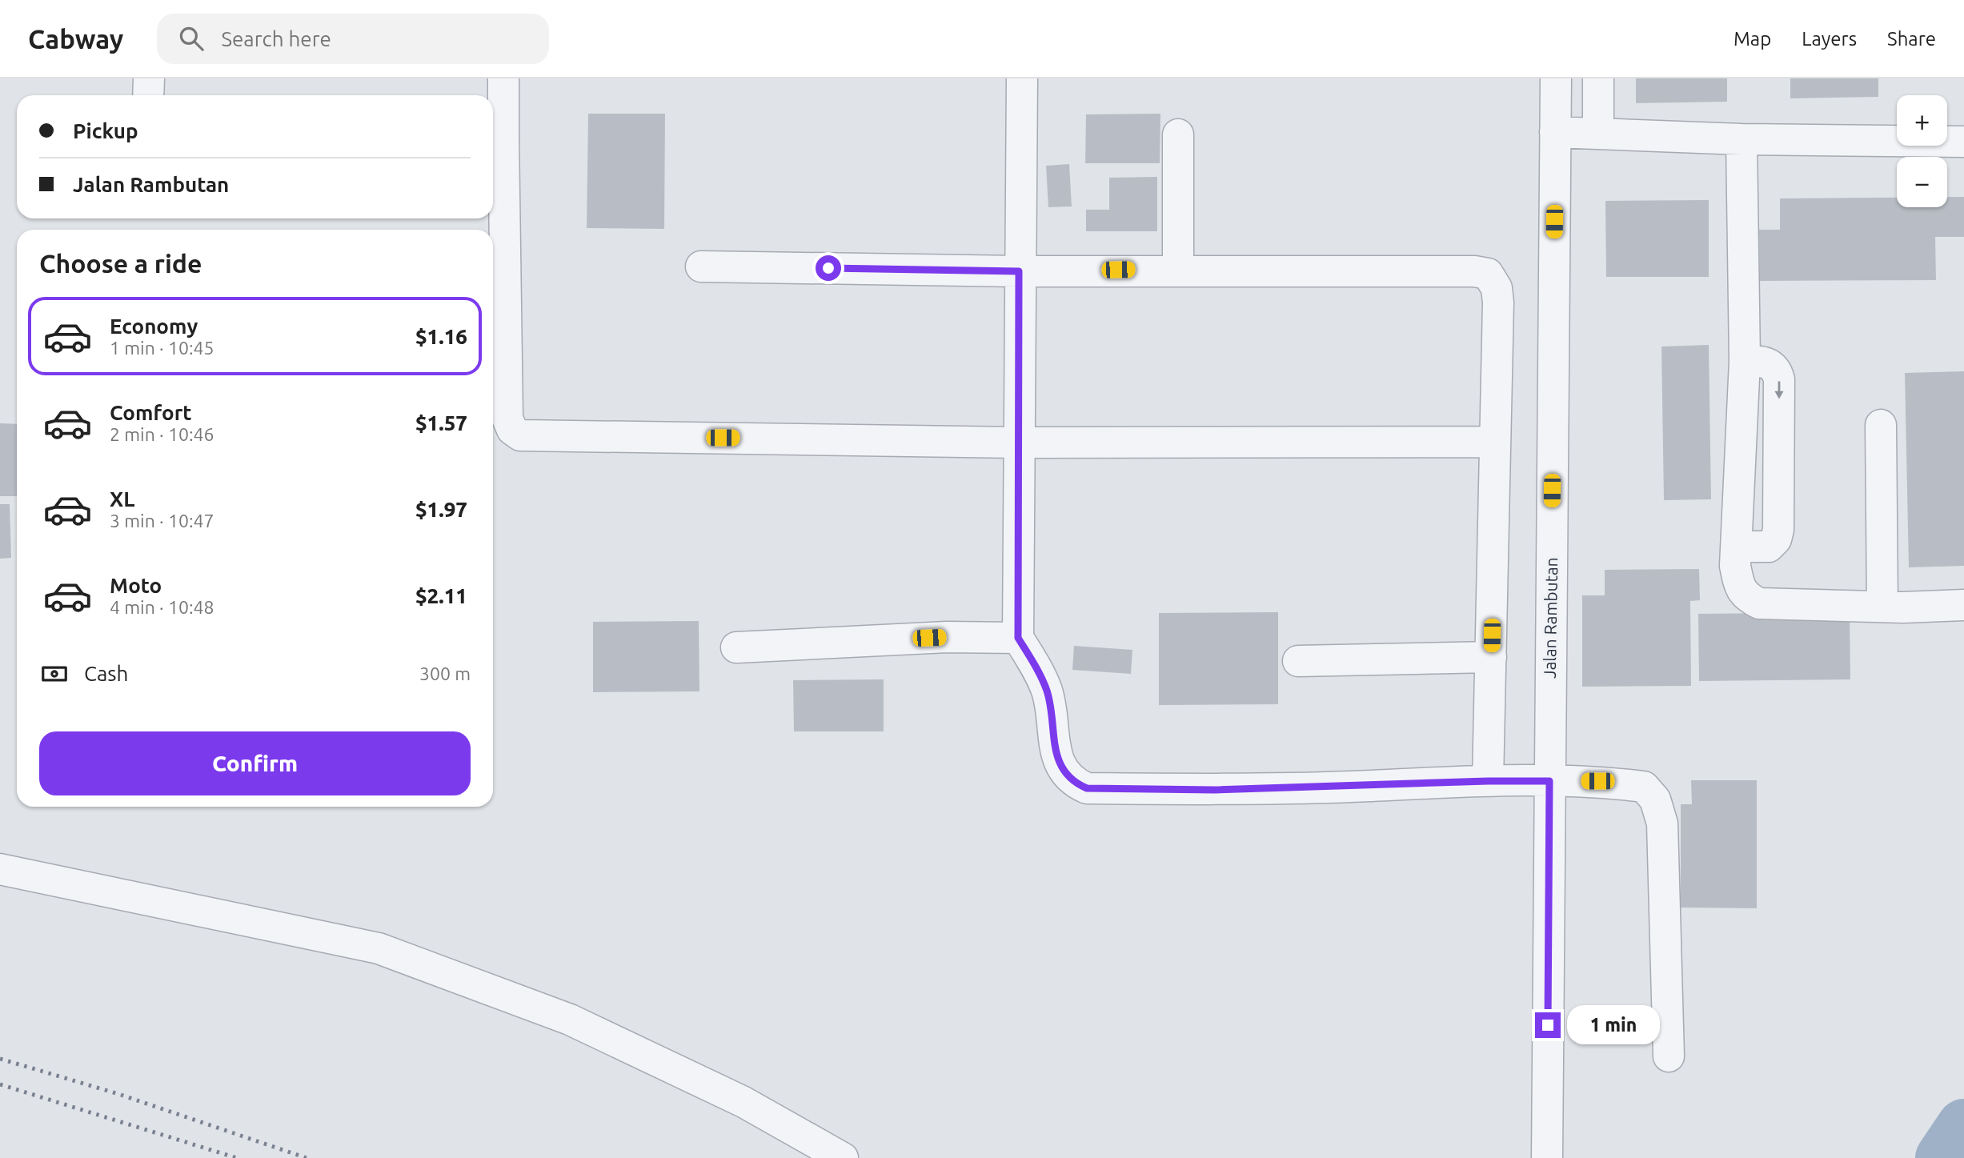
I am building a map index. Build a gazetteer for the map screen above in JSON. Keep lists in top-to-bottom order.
{
  "streets": {
    "street": ["Jalan Rambutan"]
  },
  "page": {
    "header": "Cabway",
    "search": "Search here",
    "nav": ["Map", "Layers", "Share"],
    "map_buttons": ["+", "−"],
    "banner": ["Pickup", "Jalan Rambutan"],
    "heading": "Choose a ride",
    "list": [
      {
        "name": "Economy",
        "note": "1 min · 10:45",
        "value": "$1.16"
      },
      {
        "name": "Comfort",
        "note": "2 min · 10:46",
        "value": "$1.57"
      },
      {
        "name": "XL",
        "note": "3 min · 10:47",
        "value": "$1.97"
      },
      {
        "name": "Moto",
        "note": "4 min · 10:48",
        "value": "$2.11"
      }
    ],
    "pay": ["Cash", "300 m"],
    "buttons": "Confirm",
    "bubble": "1 min"
  }
}
